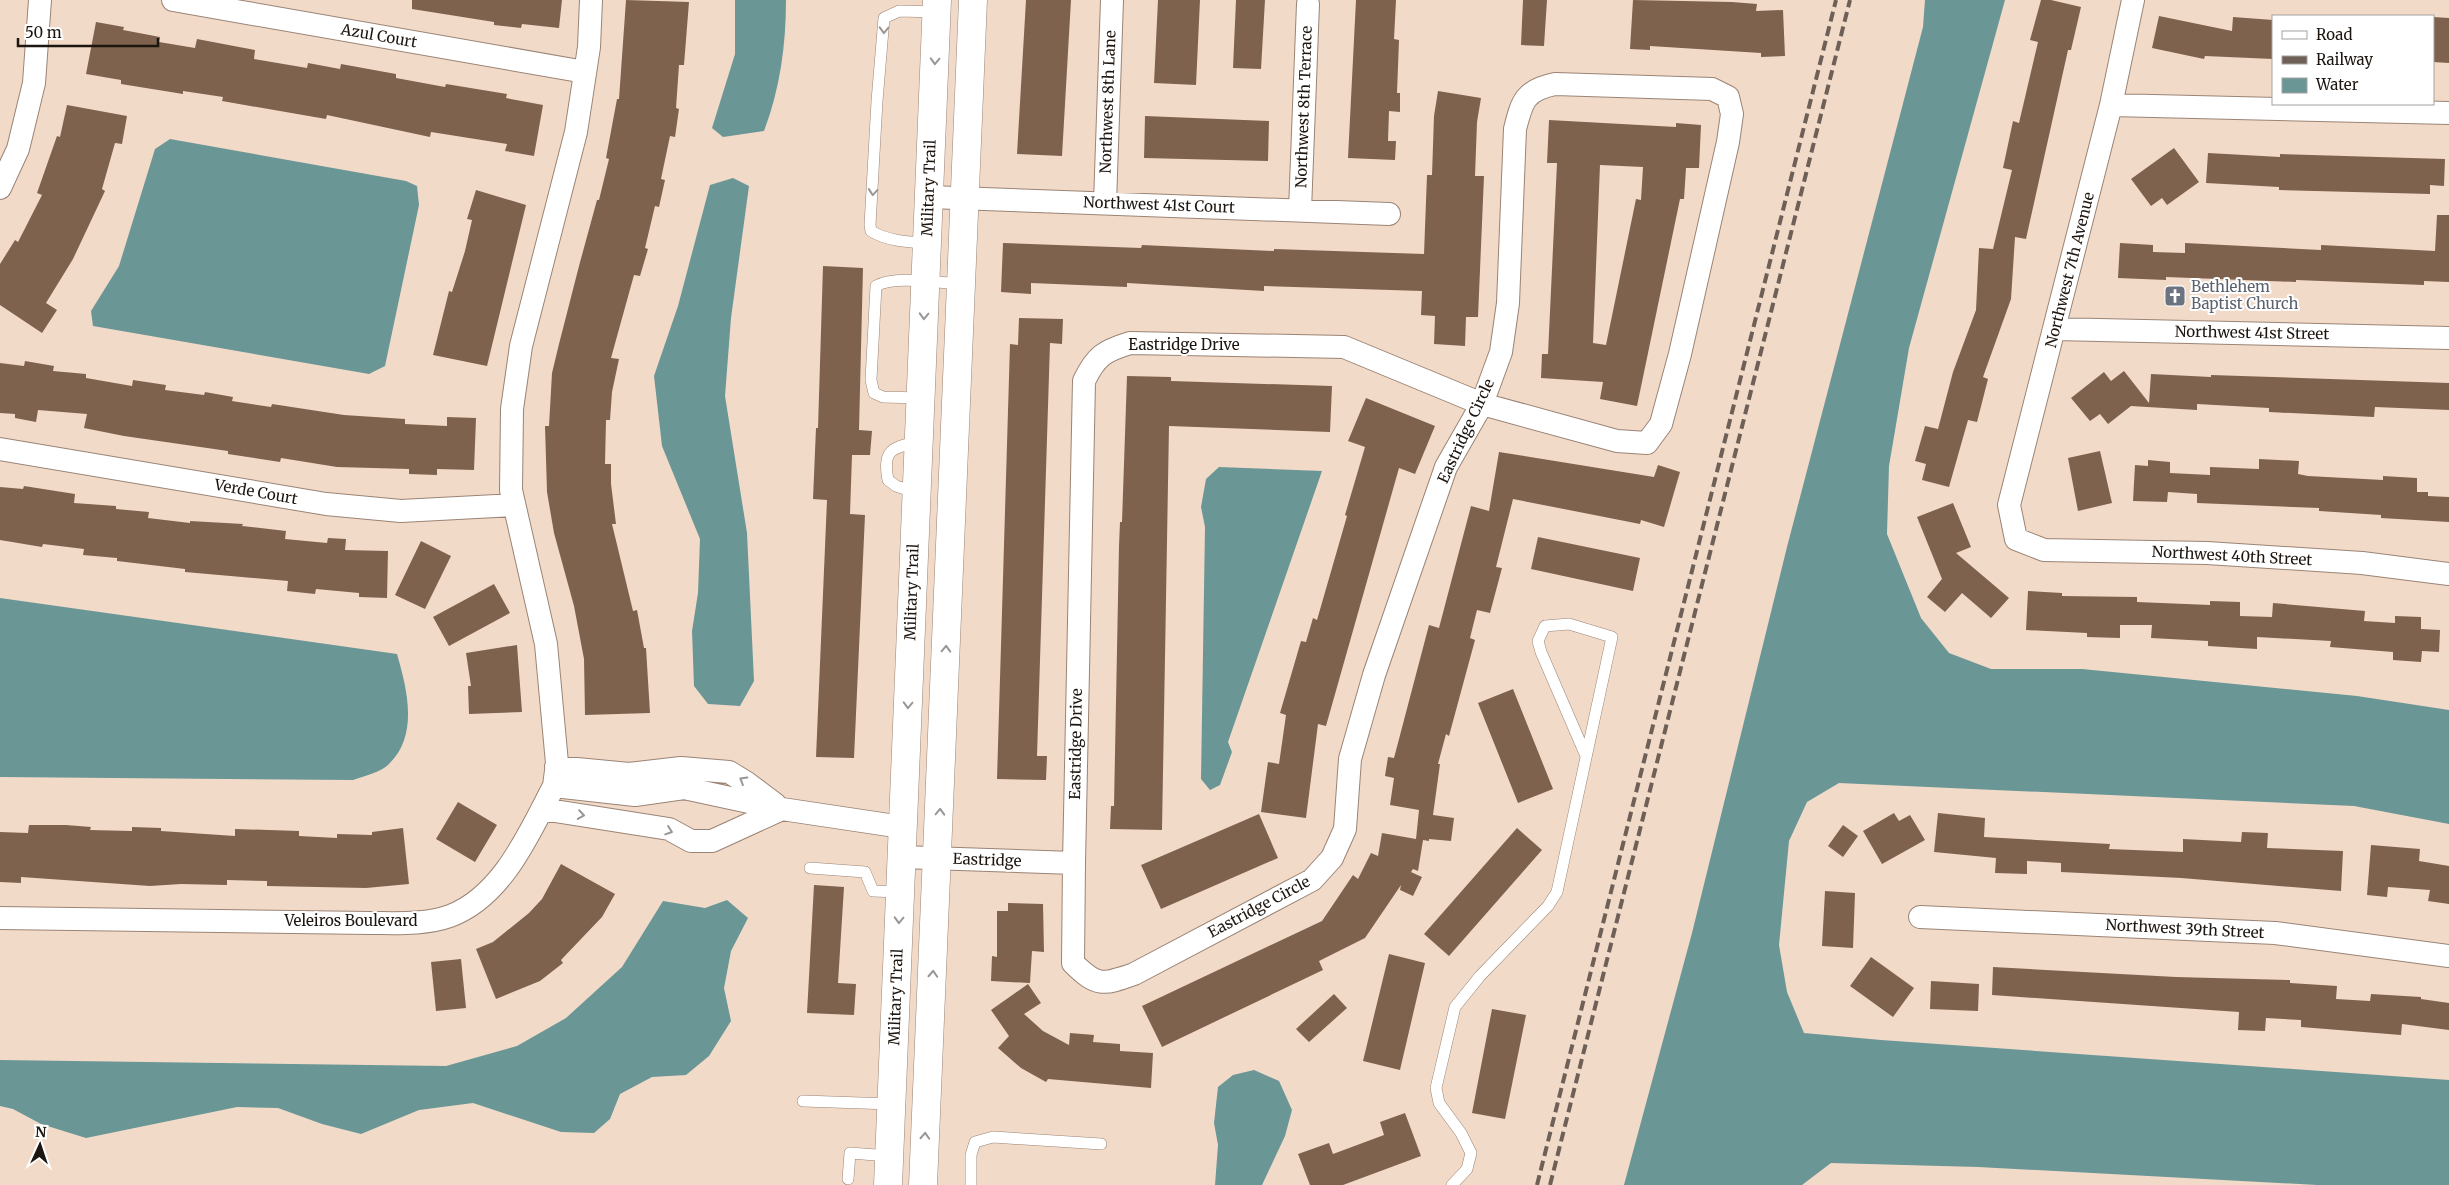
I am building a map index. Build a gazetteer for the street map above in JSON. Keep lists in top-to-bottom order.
{
  "streets": {
    "street": [
      "Azul Court",
      "Northwest 8th Lane",
      "Northwest 8th Terrace",
      "Military Trail",
      "Northwest 41st Court",
      "Northwest 7th Avenue",
      "Northwest 41st Street",
      "Eastridge Drive",
      "Eastridge Circle",
      "Verde Court",
      "Northwest 40th Street",
      "Eastridge",
      "Veleiros Boulevard",
      "Northwest 39th Street"
    ]
  },
  "crossings": [
    ["Northwest 8th Lane", "Northwest 41st Court"],
    ["Northwest 8th Terrace", "Northwest 41st Court"],
    ["Military Trail", "Northwest 41st Court"],
    ["Military Trail", "Eastridge"],
    ["Northwest 7th Avenue", "Northwest 41st Street"],
    ["Northwest 7th Avenue", "Northwest 40th Street"],
    ["Eastridge Drive", "Eastridge Circle"],
    ["Eastridge Drive", "Eastridge"],
    ["Eastridge Circle", "Eastridge"]
  ],
  "places": {
    "church": ["Bethlehem Baptist Church"]
  },
  "legend": ["Road", "Railway", "Water"],
  "scale_bar": "50 m",
  "north": "top"
}
